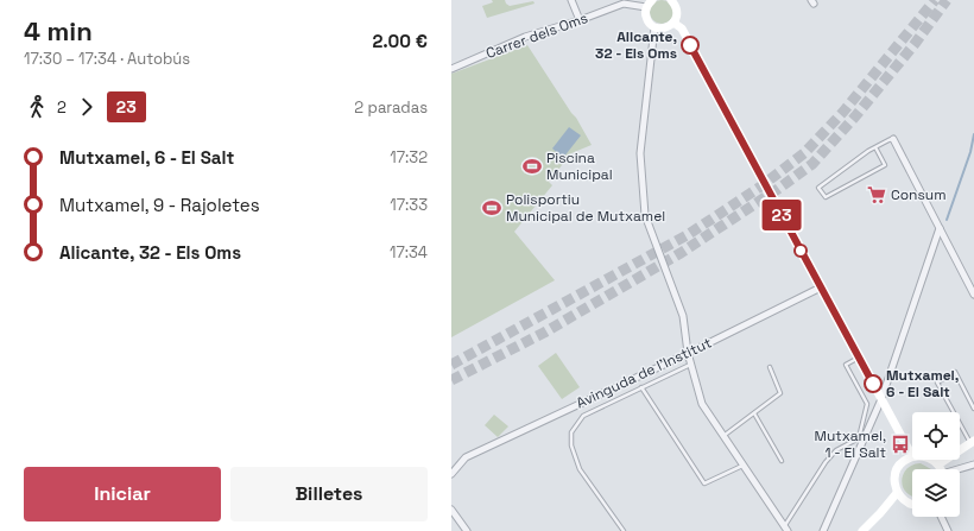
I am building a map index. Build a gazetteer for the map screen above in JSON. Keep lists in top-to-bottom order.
{
  "streets": {
    "street": ["Carrer dels Oms", "Avinguda de l'Institut"]
  },
  "places": {
    "other": ["Alicante, 32 - Els Oms", "Mutxamel, 6 - El Salt"],
    "sports": ["Piscina Municipal", "Polisportiu Municipal de Mutxamel"],
    "supermarket": ["Consum"],
    "bus stop": ["Mutxamel, 1 - El Salt"]
  },
  "lines": ["bus line 23"],
  "page": {
    "heading": ["4 min", "17:30 – 17:34 · Autobús", "2.00 €"],
    "on_map": "23",
    "legs": ["2", "23", "2 paradas"],
    "list": [
      {
        "name": "Mutxamel, 6 - El Salt",
        "value": "17:32"
      },
      {
        "name": "Mutxamel, 9 - Rajoletes",
        "value": "17:33"
      },
      {
        "name": "Alicante, 32 - Els Oms",
        "value": "17:34"
      }
    ],
    "buttons": ["Iniciar", "Billetes"]
  }
}
